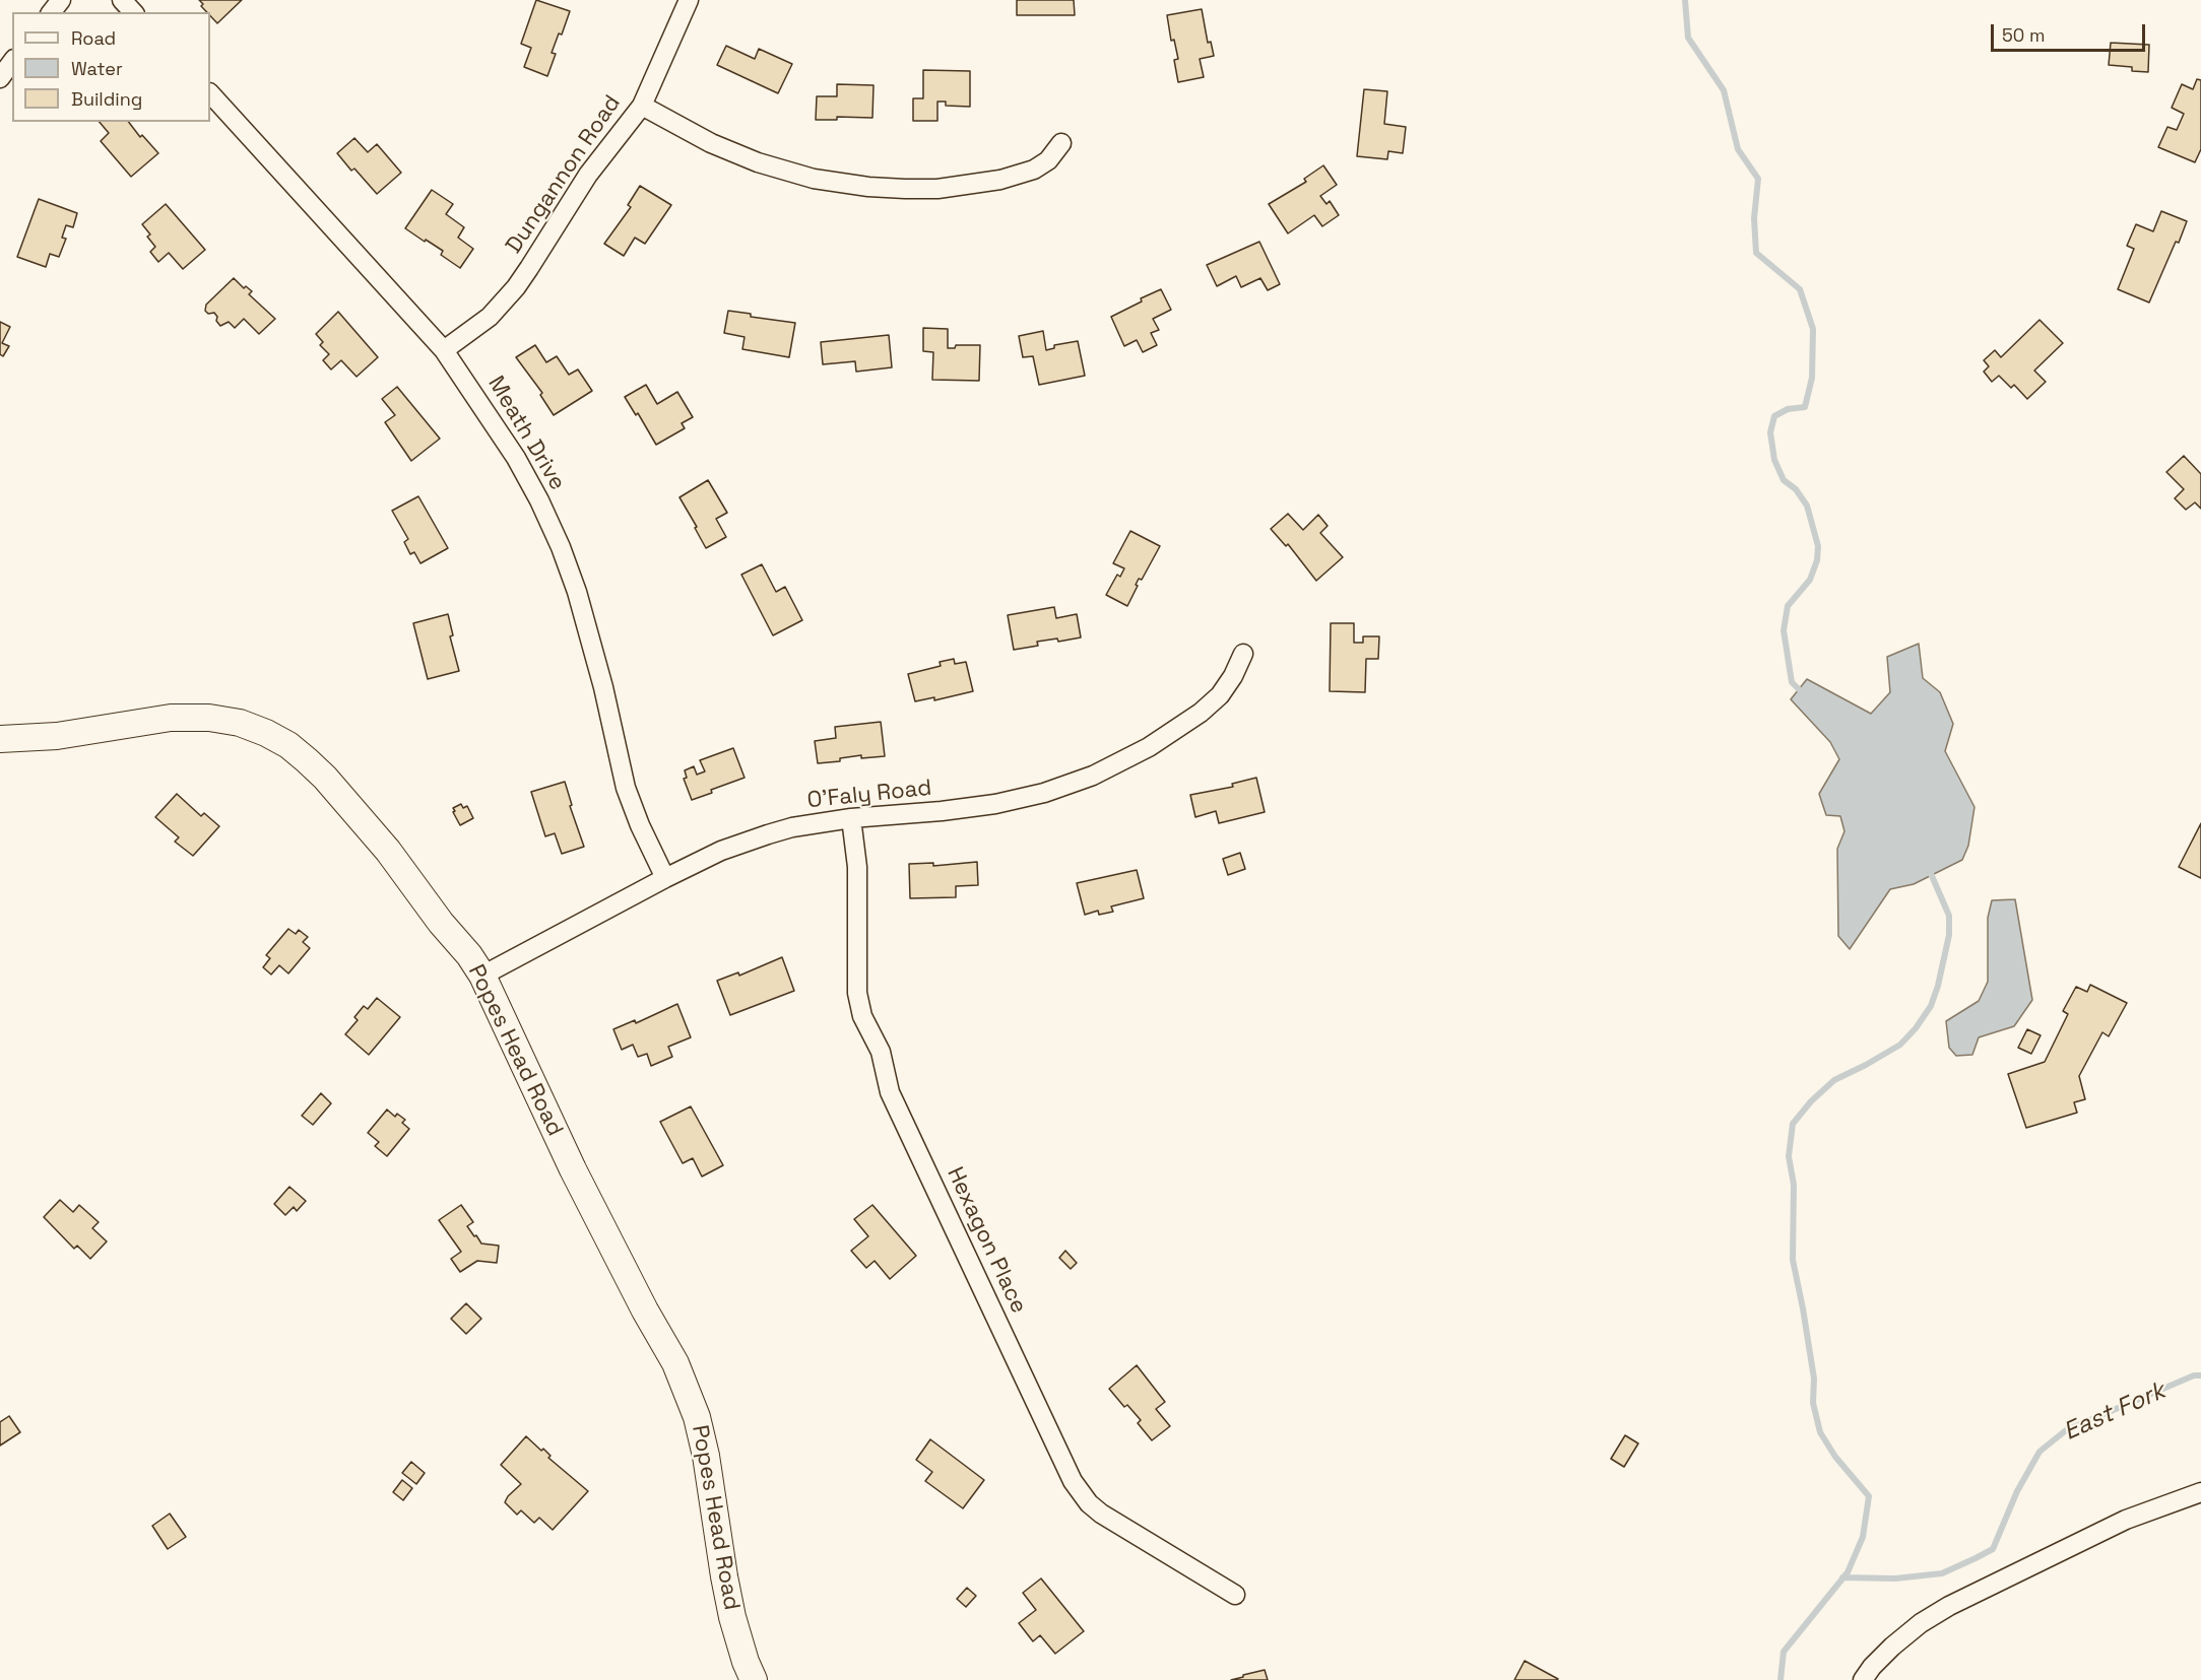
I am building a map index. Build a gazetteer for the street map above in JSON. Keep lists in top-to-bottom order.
{
  "streets": {
    "street": [
      "Dungannon Road",
      "Meath Drive",
      "O'Faly Road",
      "Popes Head Road",
      "Hexagon Place"
    ]
  },
  "crossings": [
    ["Dungannon Road", "Meath Drive"],
    ["Meath Drive", "O'Faly Road"],
    ["O'Faly Road", "Popes Head Road"],
    ["O'Faly Road", "Hexagon Place"]
  ],
  "water": ["East Fork"],
  "legend": ["Road", "Water", "Building"],
  "scale_bar": "50 m"
}
